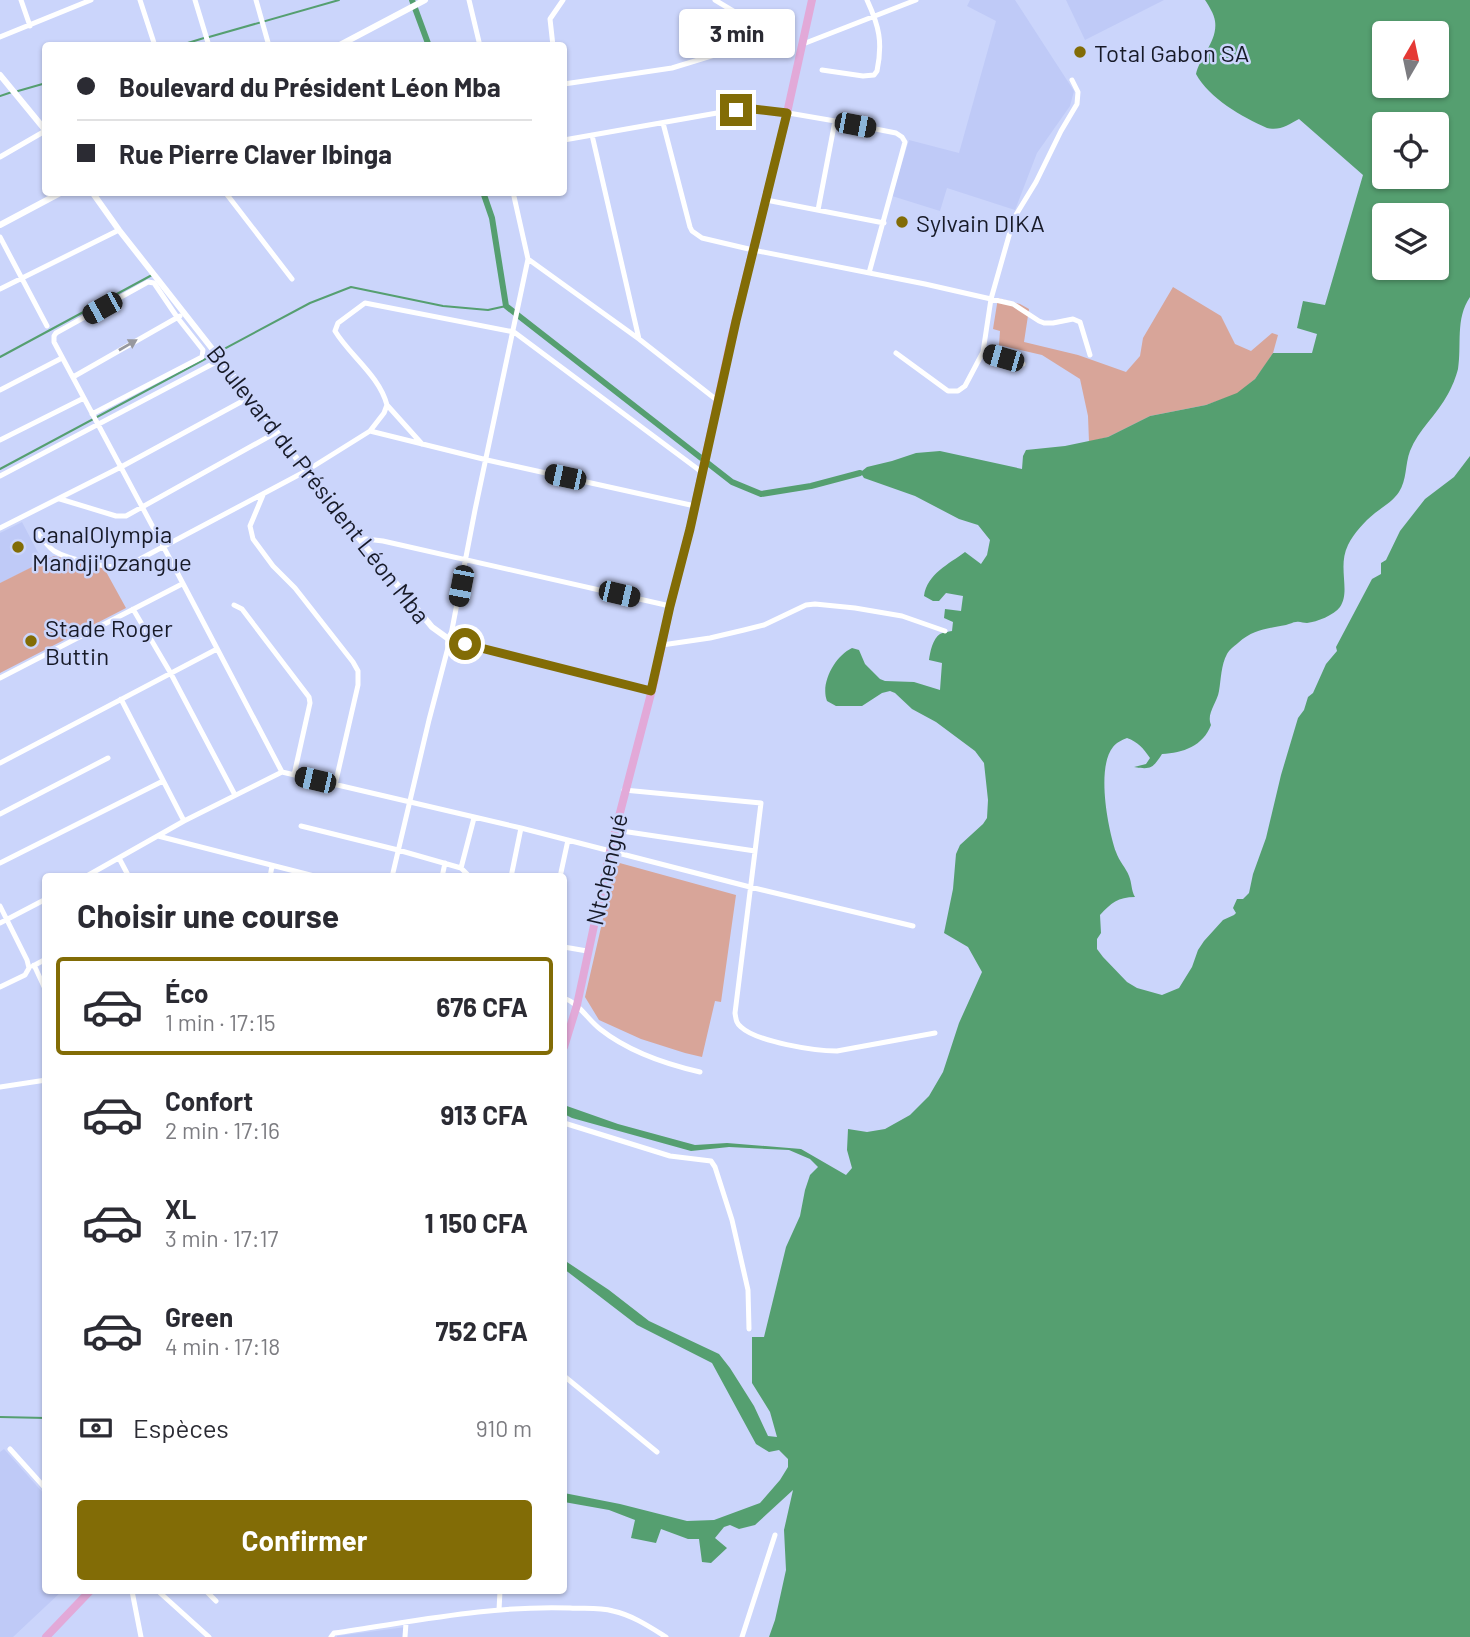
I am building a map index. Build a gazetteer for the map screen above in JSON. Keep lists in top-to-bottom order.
{
  "streets": {
    "main road": ["Ntchengué"],
    "street": ["Boulevard du Président Léon Mba"]
  },
  "crossings": [
    ["Boulevard du Président Léon Mba", "Ntchengué"]
  ],
  "places": [
    "Total Gabon SA",
    "Sylvain DIKA",
    "CanalOlympia Mandji'Ozangue",
    "Stade Roger Buttin"
  ],
  "north": "top",
  "page": {
    "bubble": "3 min",
    "banner": ["Boulevard du Président Léon Mba", "Rue Pierre Claver Ibinga"],
    "heading": "Choisir une course",
    "list": [
      {
        "name": "Éco",
        "note": "1 min · 17:15",
        "value": "676 CFA"
      },
      {
        "name": "Confort",
        "note": "2 min · 17:16",
        "value": "913 CFA"
      },
      {
        "name": "XL",
        "note": "3 min · 17:17",
        "value": "1 150 CFA"
      },
      {
        "name": "Green",
        "note": "4 min · 17:18",
        "value": "752 CFA"
      }
    ],
    "pay": ["Espèces", "910 m"],
    "buttons": "Confirmer"
  }
}
